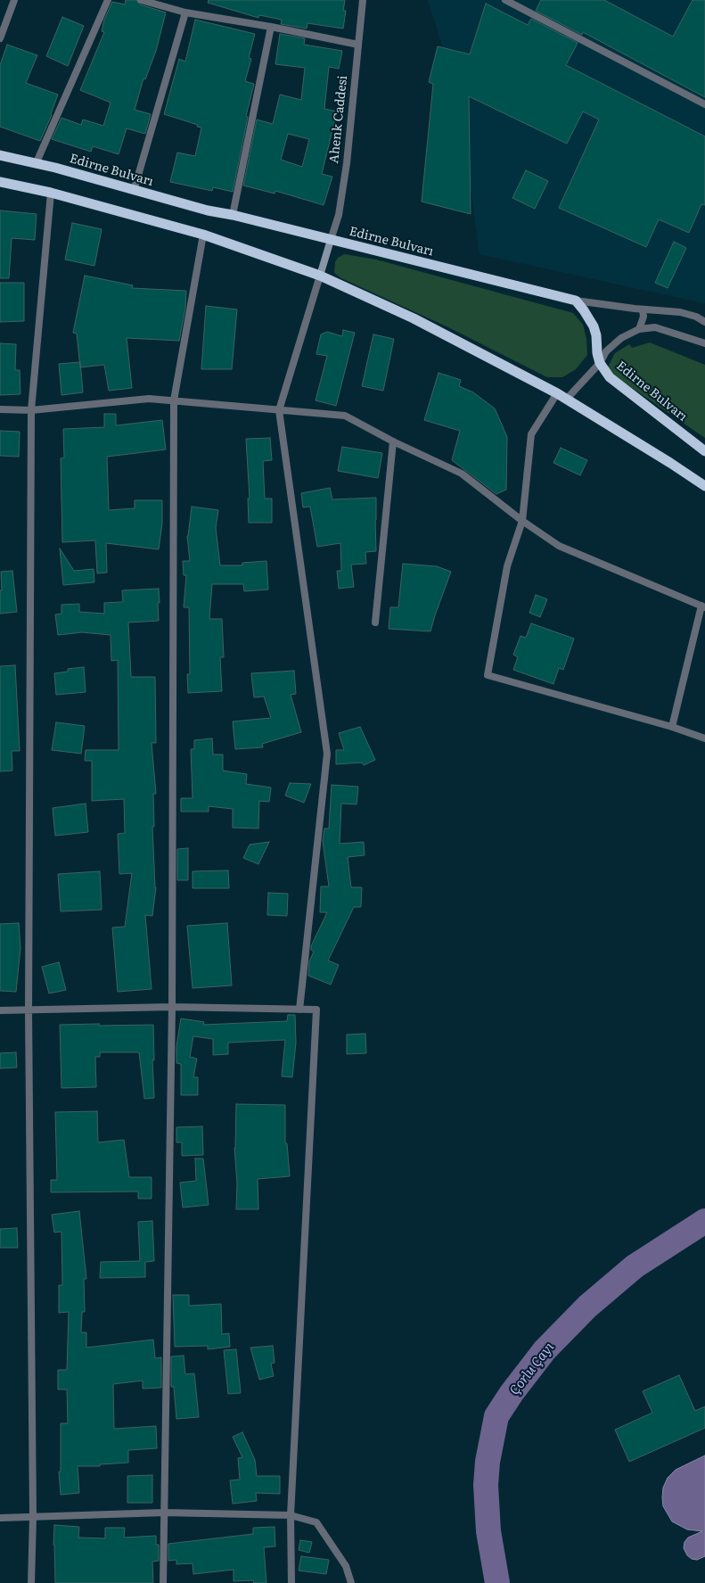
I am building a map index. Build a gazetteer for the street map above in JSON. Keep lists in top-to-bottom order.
{
  "streets": {
    "highway": ["Edirne Bulvarı"],
    "street": ["Ahenk Caddesi"]
  },
  "crossings": [
    ["Ahenk Caddesi", "Edirne Bulvarı"]
  ],
  "water": ["Çorlu Çayı"]
}
